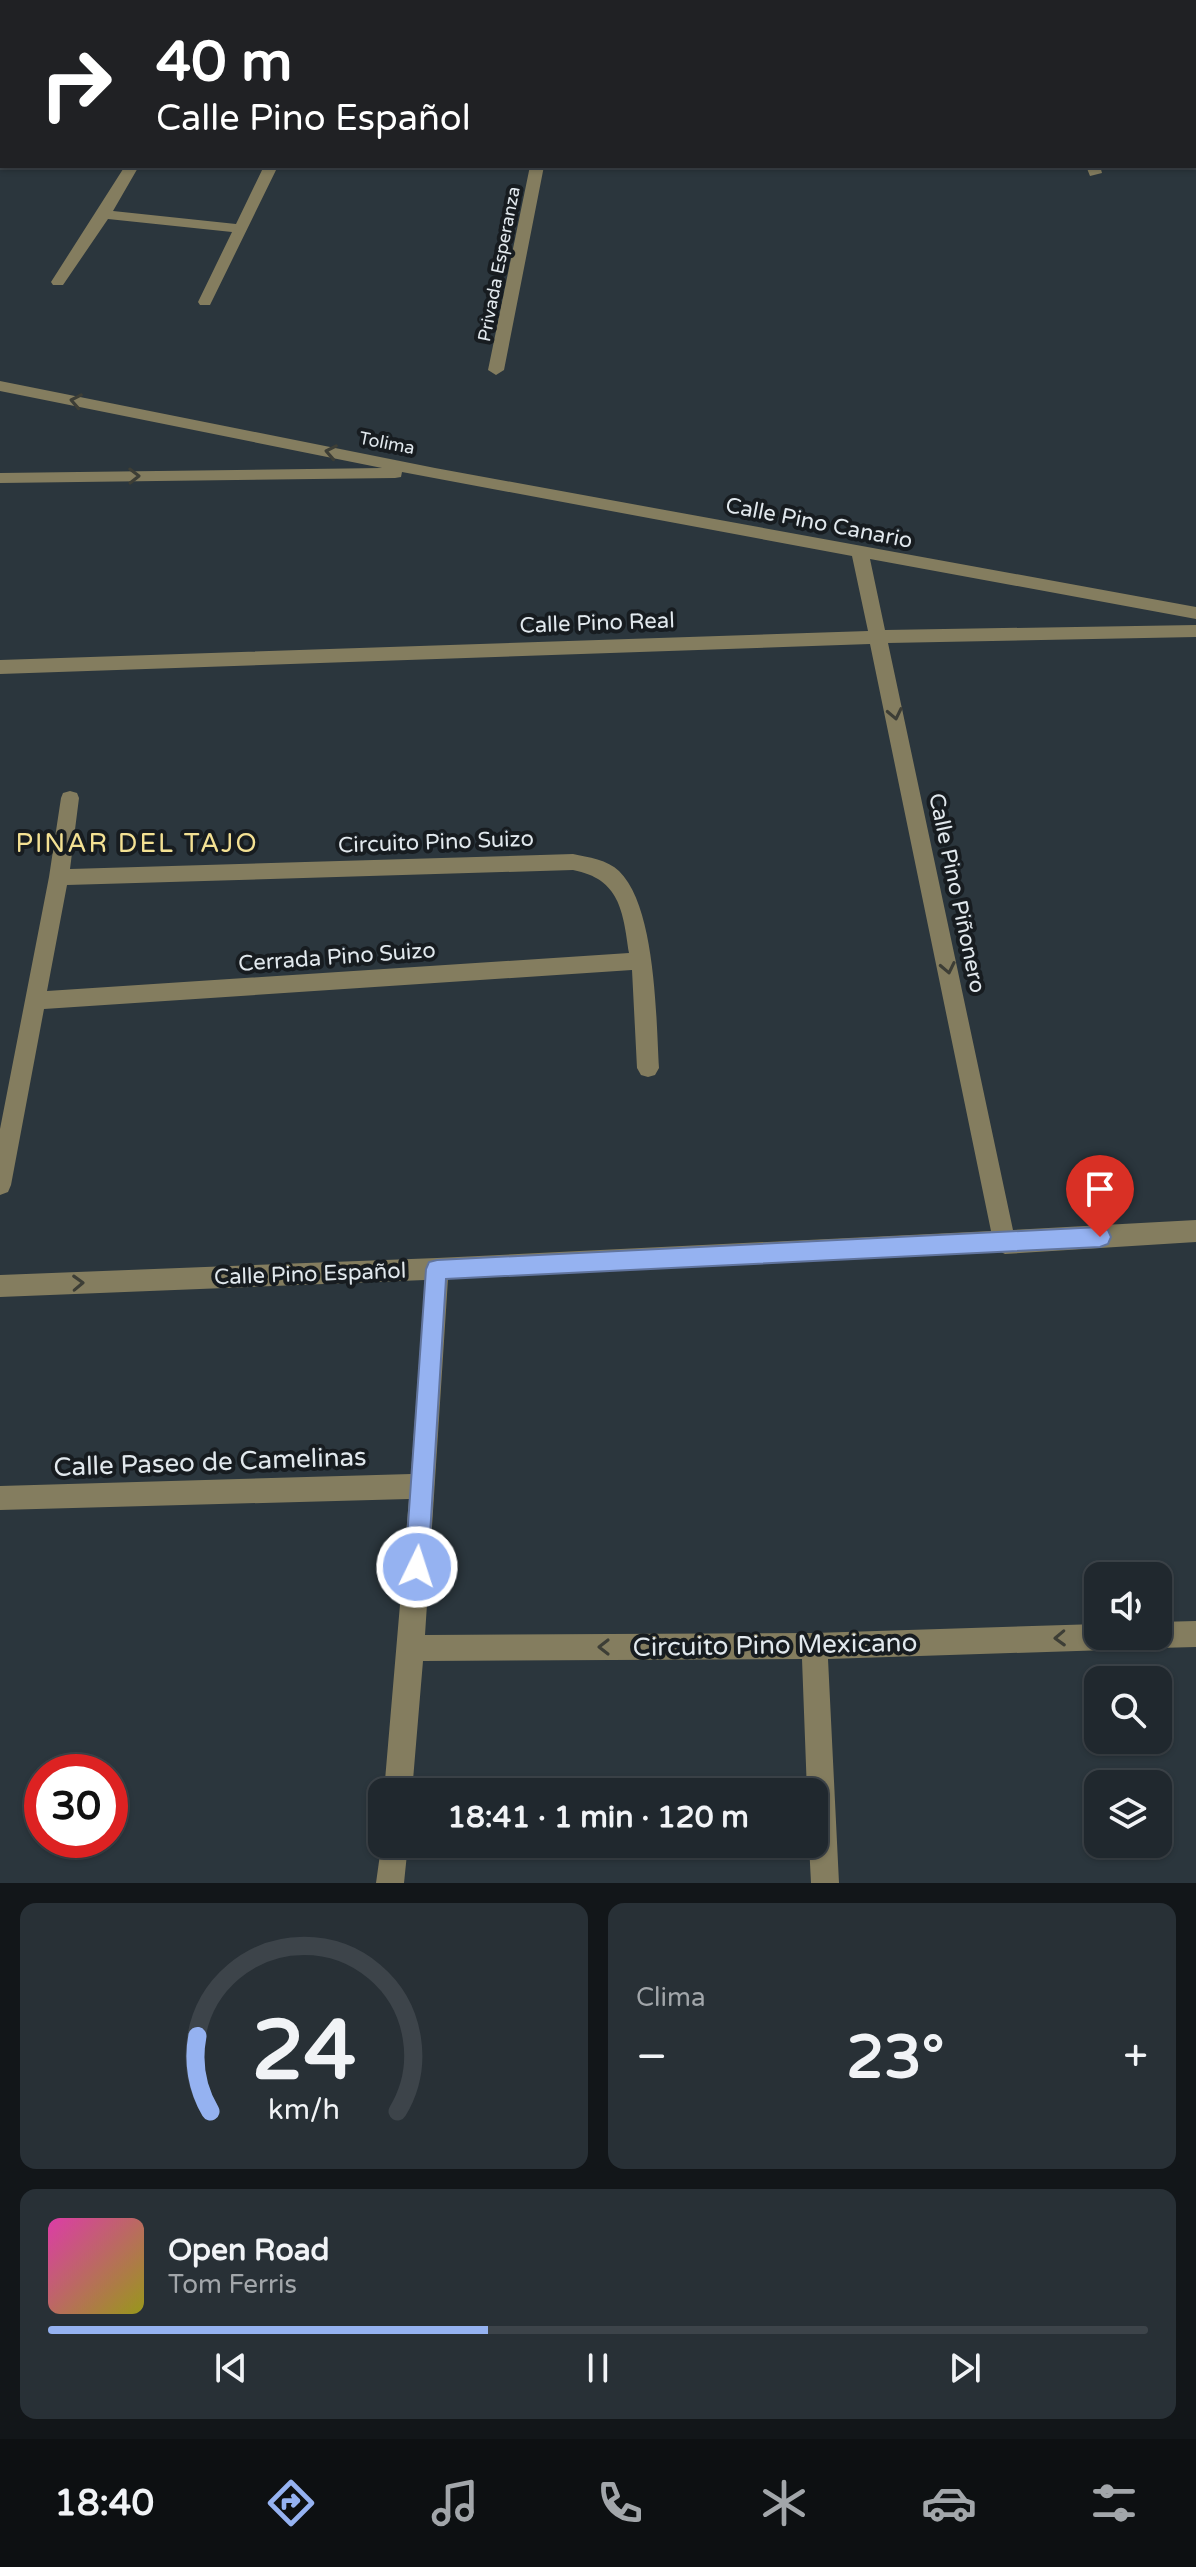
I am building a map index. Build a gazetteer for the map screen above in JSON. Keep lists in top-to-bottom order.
{
  "streets": {
    "street": [
      "Privada Esperanza",
      "Tolima",
      "Calle Pino Canario",
      "Calle Pino Real",
      "Circuito Pino Suizo",
      "Calle Pino Piñonero",
      "Cerrada Pino Suizo",
      "Calle Pino Español",
      "Calle Paseo de Camelinas",
      "Circuito Pino Mexicano"
    ]
  },
  "crossings": [
    ["Tolima", "Calle Pino Canario"],
    ["Calle Pino Canario", "Calle Pino Piñonero"],
    ["Calle Pino Real", "Calle Pino Piñonero"],
    ["Circuito Pino Suizo", "Cerrada Pino Suizo"],
    ["Calle Pino Piñonero", "Calle Pino Español"]
  ],
  "one_way": ["Calle Pino Piñonero", "Calle Pino Español", "Circuito Pino Mexicano"],
  "districts": ["PINAR DEL TAJO"],
  "page": {
    "turn": ["40 m", "Calle Pino Español"],
    "limit": "30",
    "trip": "18:41 · 1 min · 120 m",
    "tile": "Clima",
    "heat": ["−", "23°", "+"],
    "song": ["Open Road", "Tom Ferris"],
    "tabs": "18:40",
    "gauge": ["24", "km/h"]
  }
}
